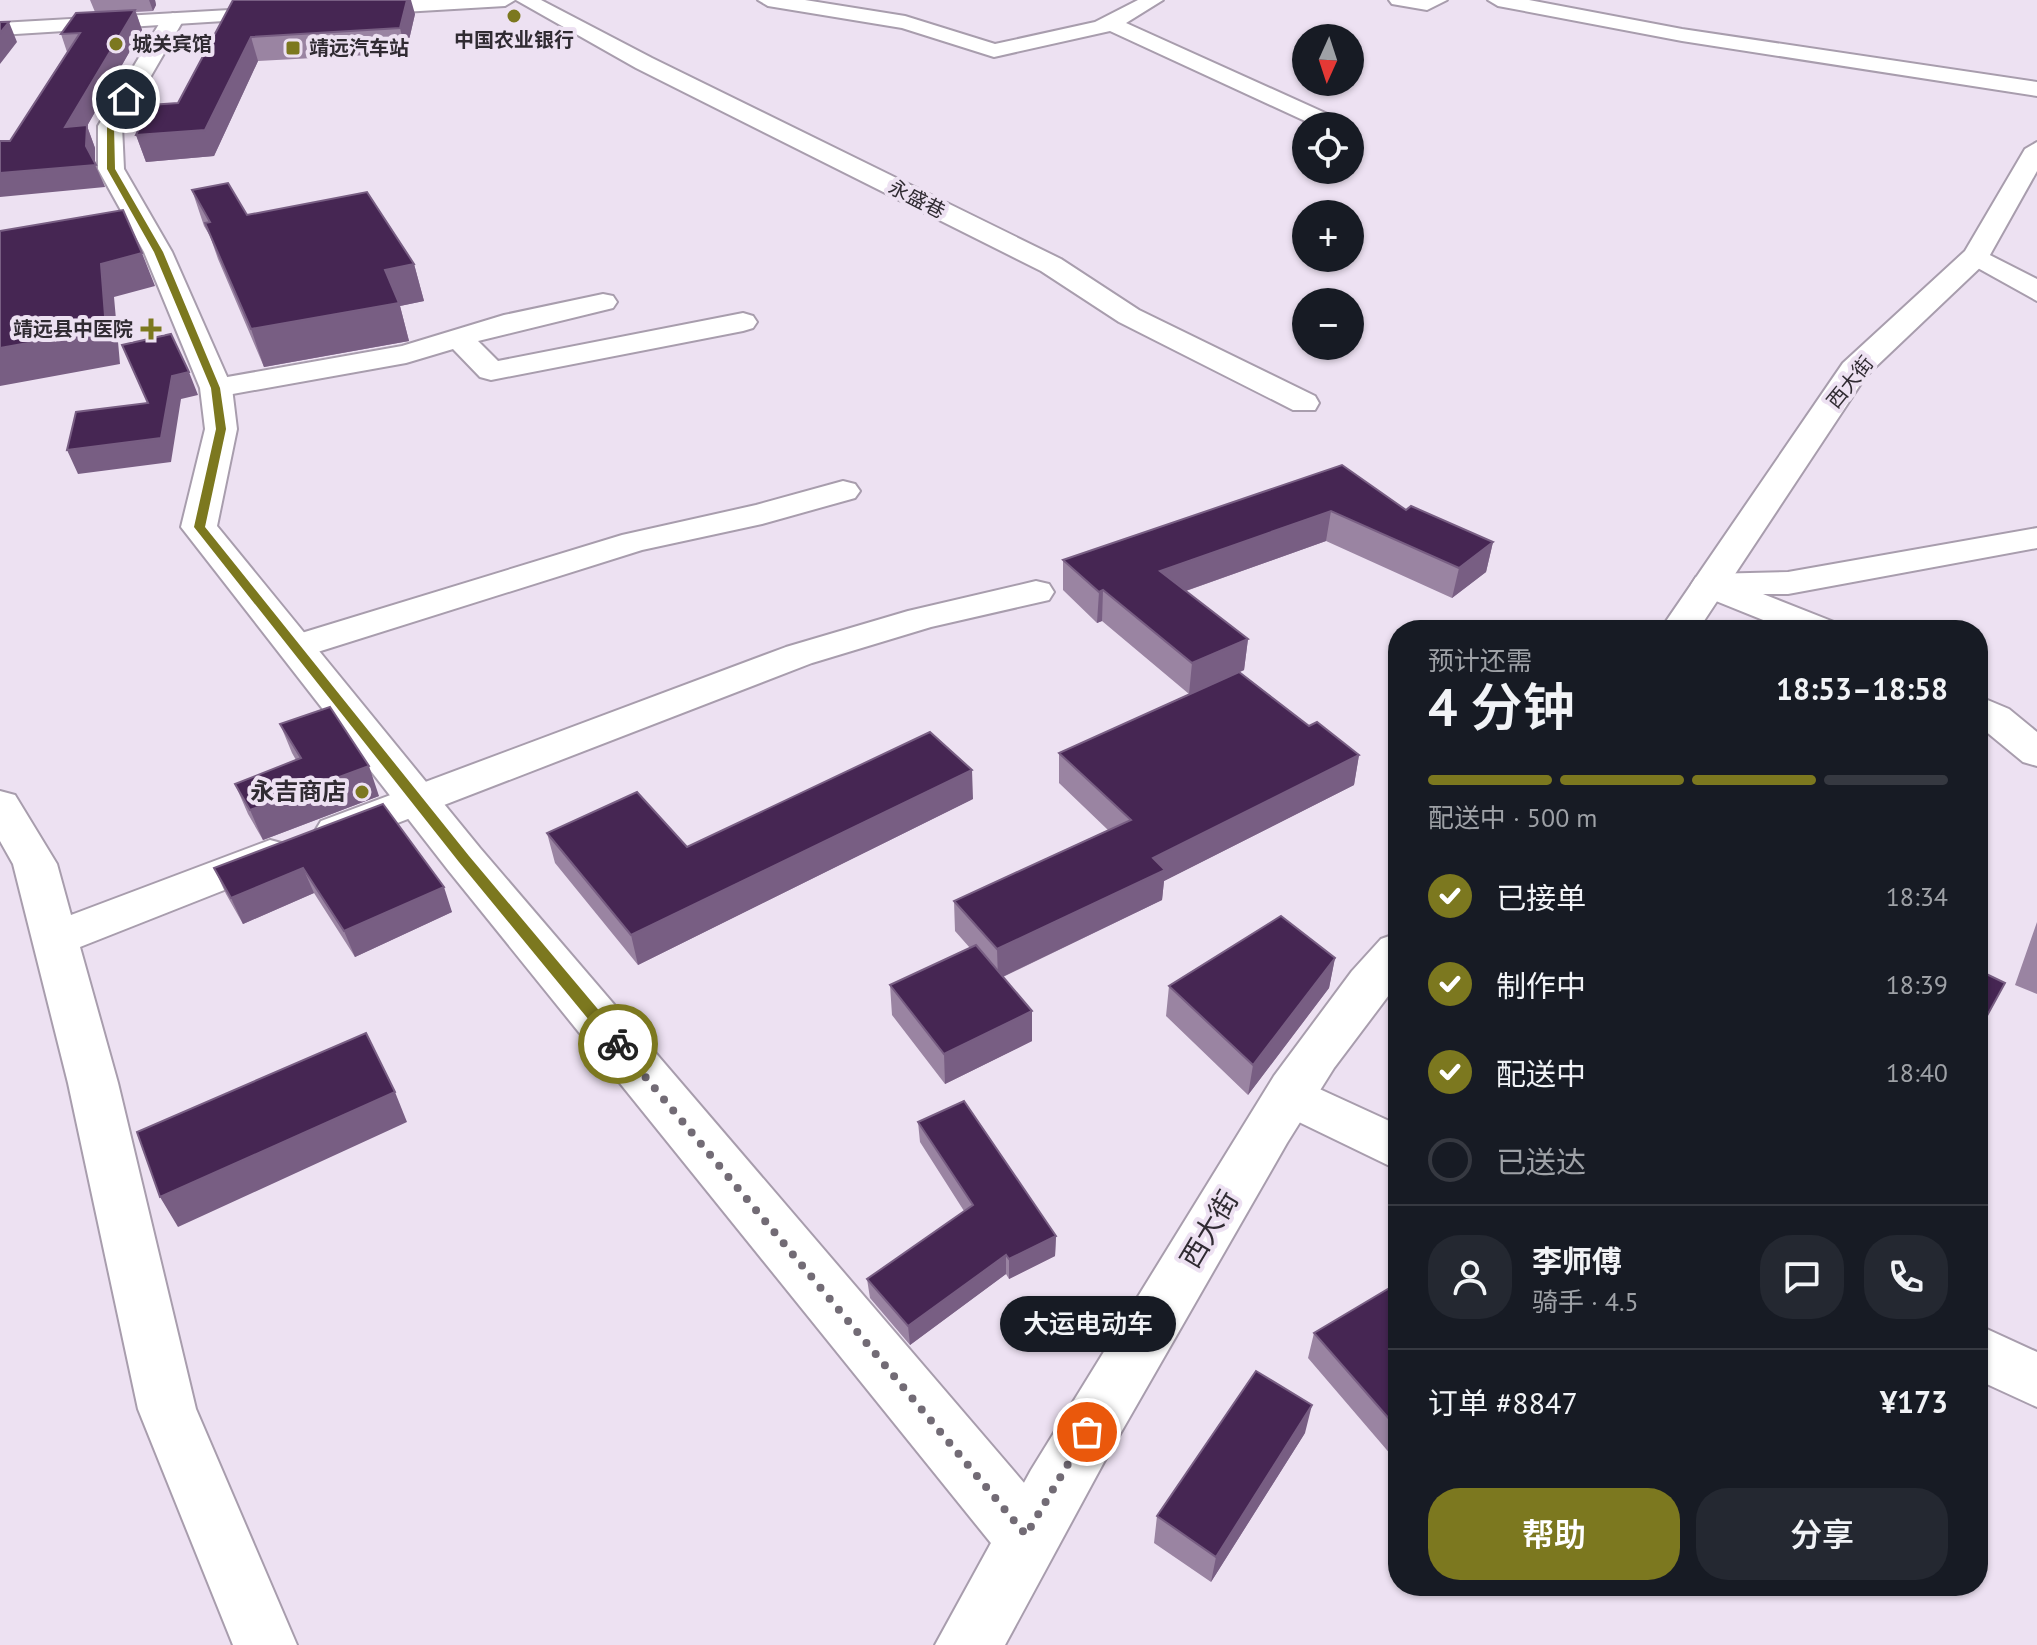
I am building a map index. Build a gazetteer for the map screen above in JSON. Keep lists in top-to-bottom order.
{
  "streets": {
    "street": ["永盛巷", "西大街"]
  },
  "places": {
    "other": [
      "中国农业银行",
      "城关宾馆",
      "永吉商店",
      "大运电动车"
    ],
    "transit": ["靖远汽车站"],
    "health": ["靖远县中医院"]
  },
  "north": "bottom",
  "page": {
    "map_buttons": ["+", "−"],
    "heading": ["4 分钟", "预计还需", "18:53–18:58"],
    "panel": [
      "李师傅",
      "骑手 · 4.5",
      "订单 #8847",
      "¥173"
    ],
    "bar": "配送中 · 500 m",
    "list": [
      ["已接单", "18:34"],
      ["制作中", "18:39"],
      ["配送中", "18:40"],
      "已送达"
    ],
    "bubble": "大运电动车",
    "buttons": ["帮助", "分享"]
  }
}
